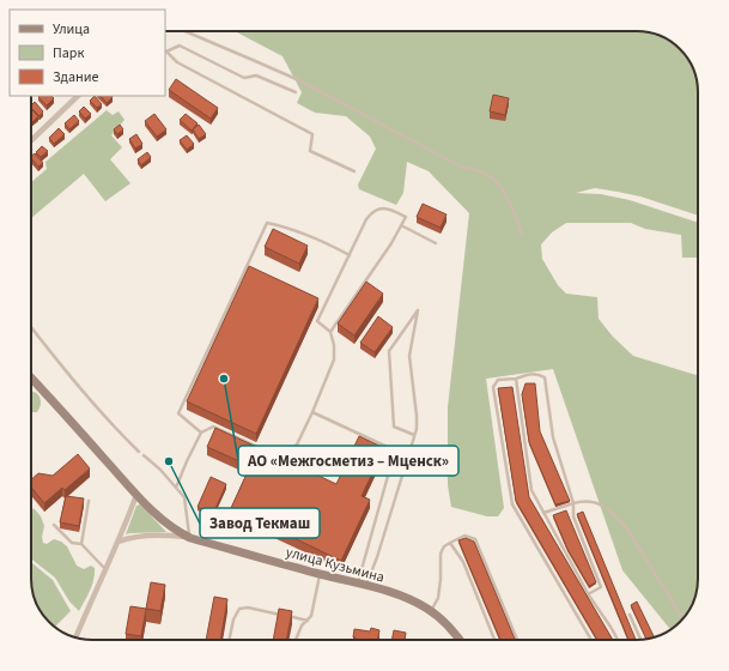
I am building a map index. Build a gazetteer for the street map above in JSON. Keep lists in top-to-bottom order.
{
  "streets": {
    "main road": ["улица Кузьмина"]
  },
  "places": ["АО «Межгосметиз – Мценск»", "Завод Текмаш"],
  "legend": ["Улица", "Парк", "Здание"]
}
